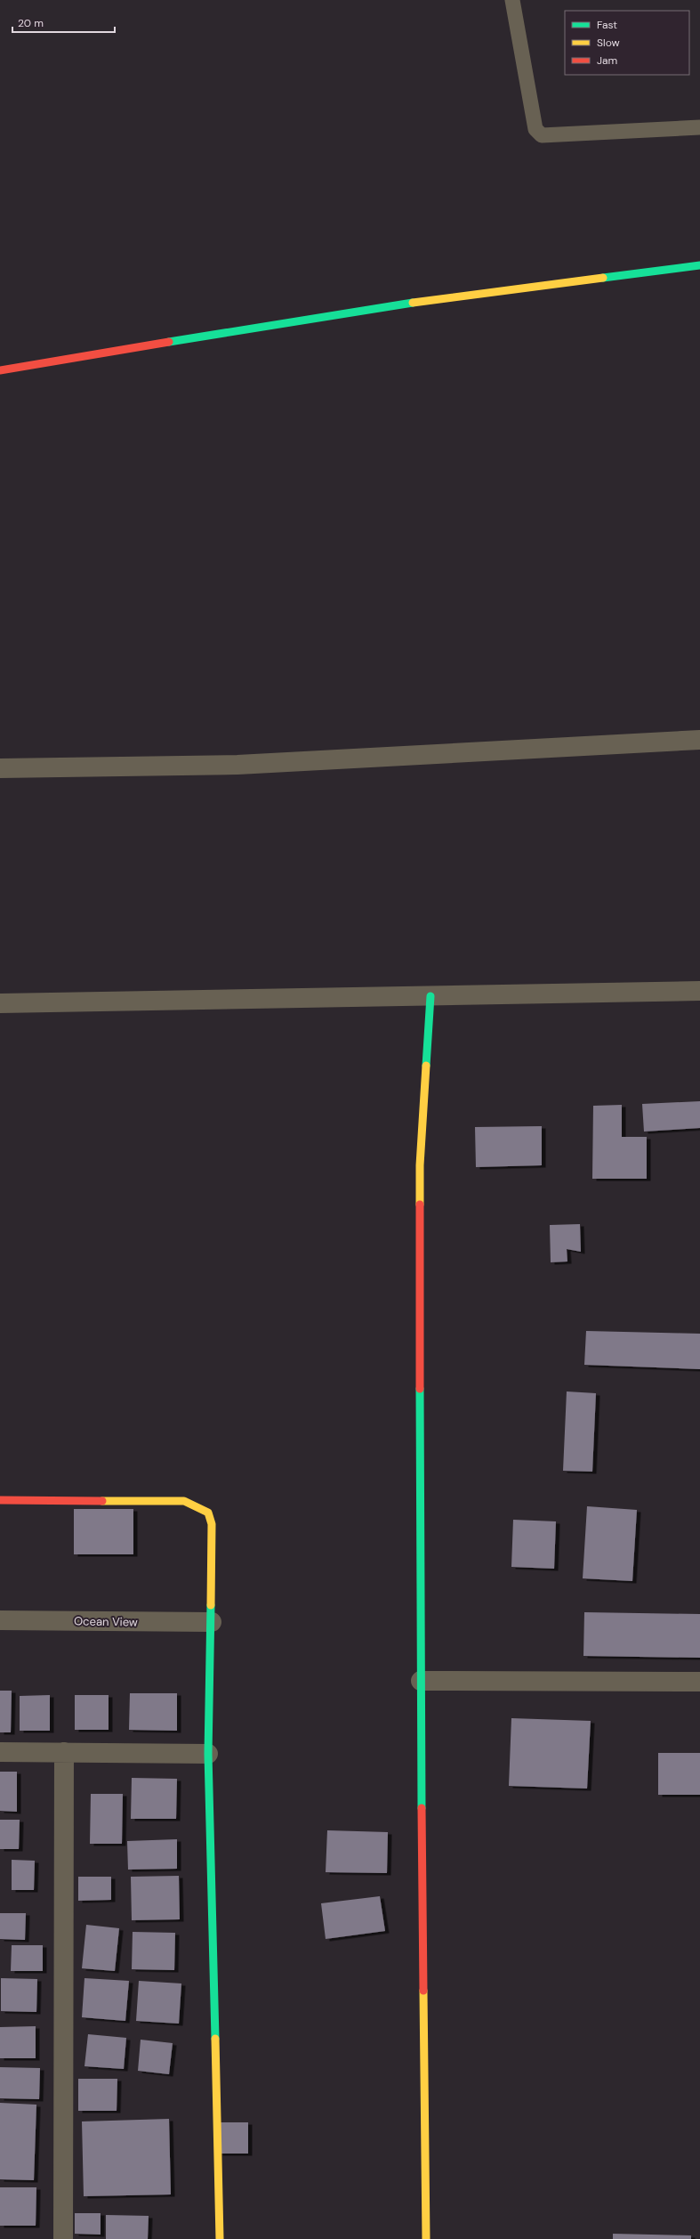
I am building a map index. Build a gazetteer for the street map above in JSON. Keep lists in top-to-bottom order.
{
  "streets": {
    "street": ["Ocean View"]
  },
  "legend": ["Fast", "Slow", "Jam"],
  "scale_bar": "20 m"
}
